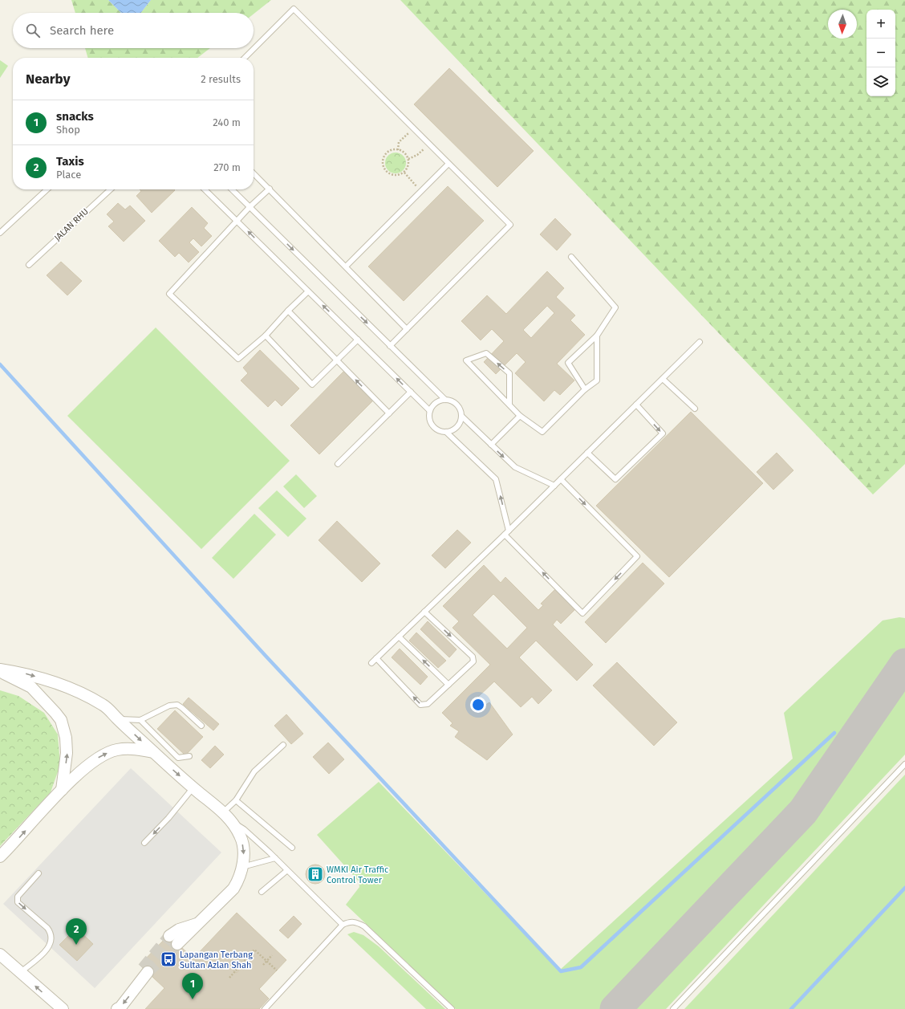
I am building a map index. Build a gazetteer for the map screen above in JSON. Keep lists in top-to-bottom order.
{
  "streets": {
    "lane": ["JALAN RHU"]
  },
  "places": {
    "building": ["WMKI Air Traffic Control Tower"],
    "bus stop": ["Lapangan Terbang Sultan Azlan Shah"]
  },
  "north": "bottom",
  "page": {
    "map_buttons": ["+", "−"],
    "search": "Search here",
    "heading": ["Nearby", "2 results"],
    "list": [
      {
        "mark": "1",
        "name": "snacks",
        "note": "Shop",
        "value": "240 m"
      },
      {
        "mark": "2",
        "name": "Taxis",
        "note": "Place",
        "value": "270 m"
      }
    ],
    "pins": ["2", "1"]
  }
}
